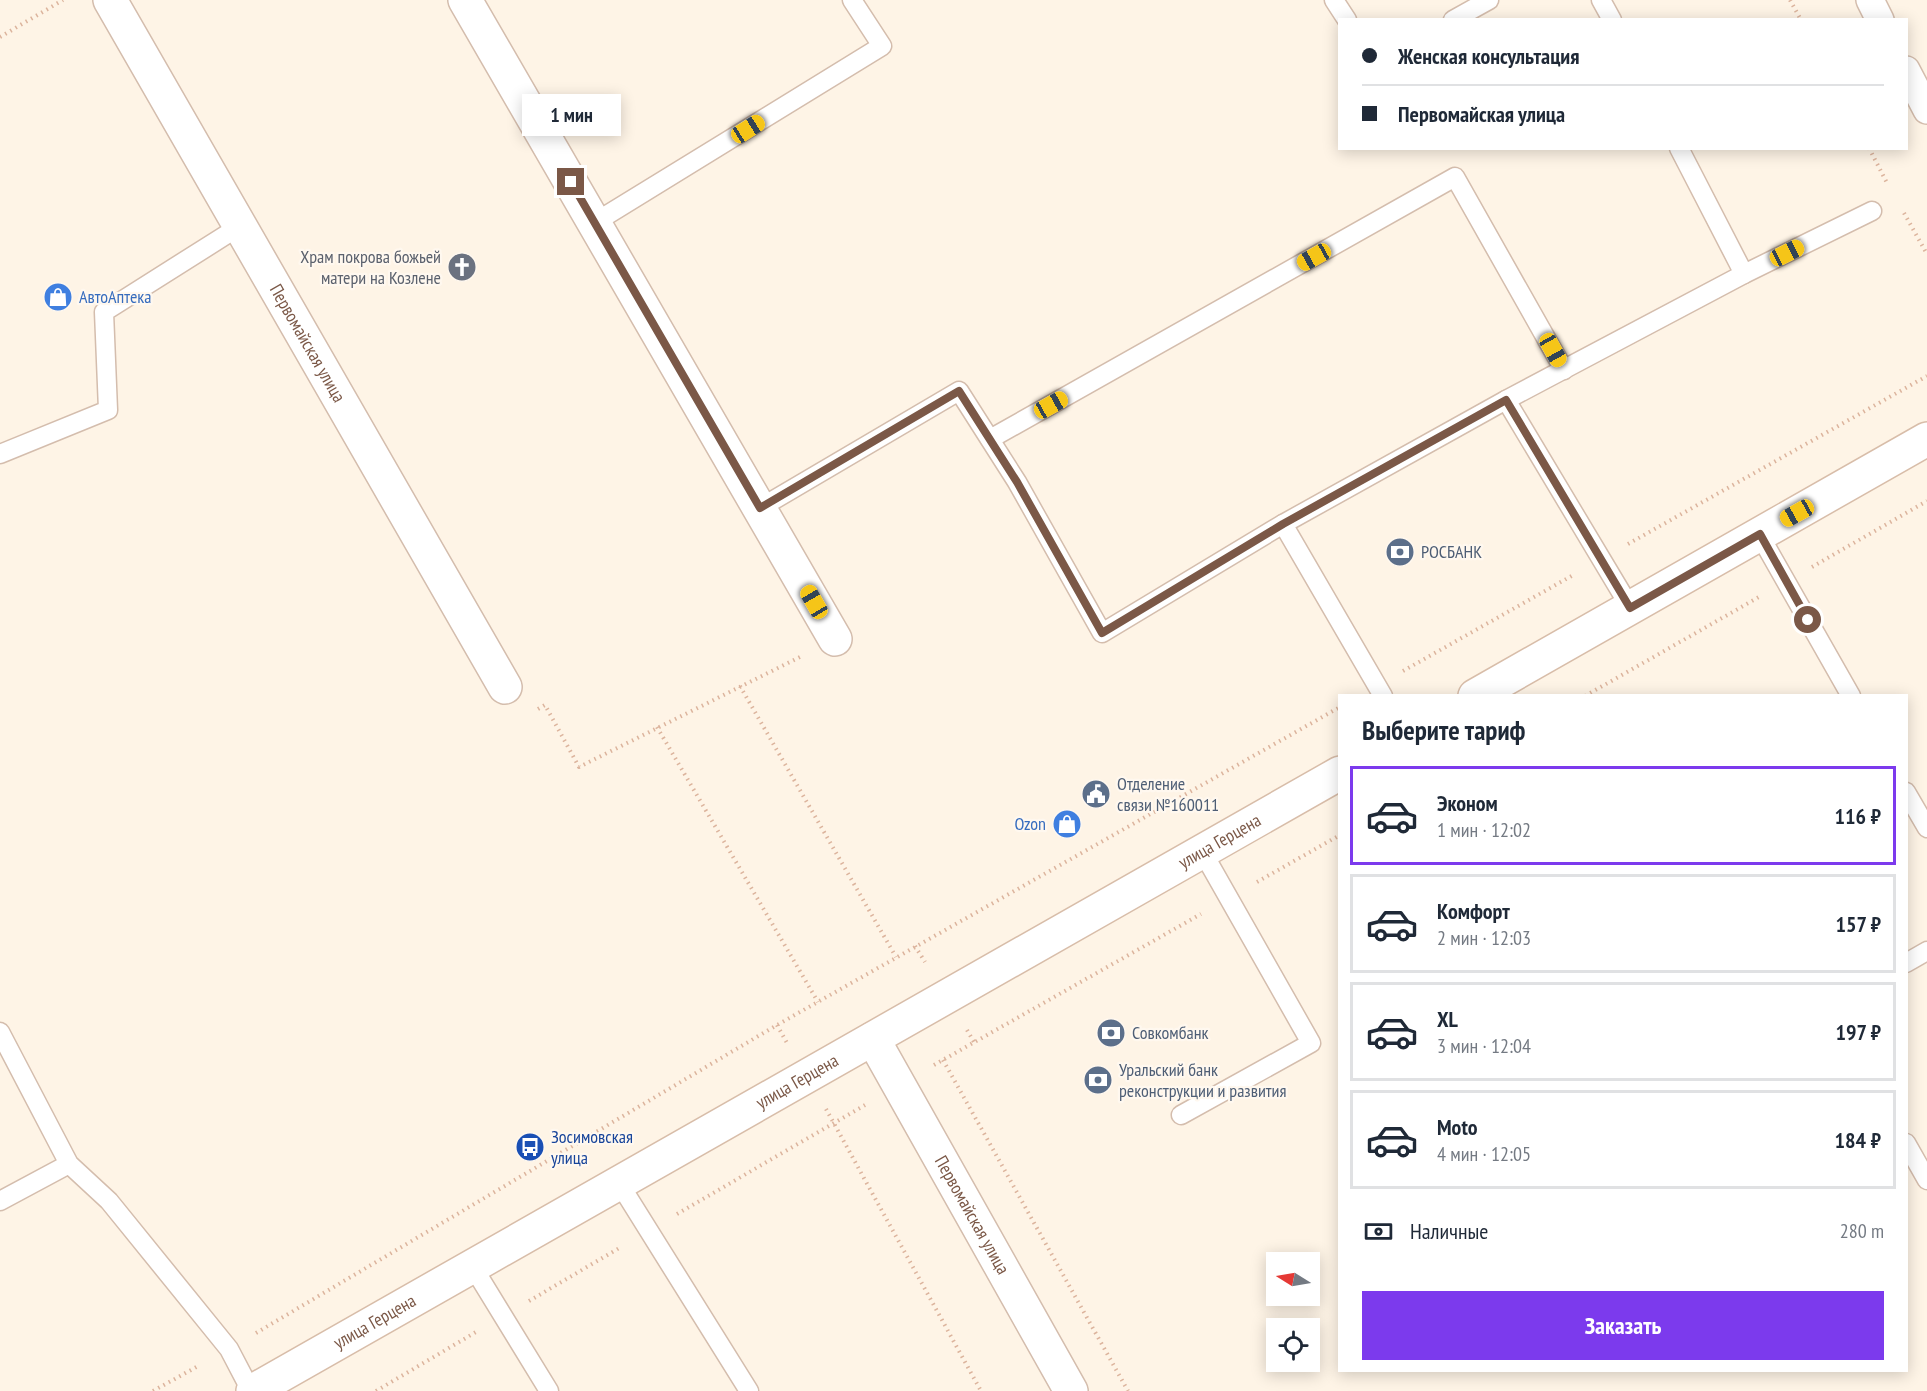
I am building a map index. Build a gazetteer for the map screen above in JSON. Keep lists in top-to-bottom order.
{
  "streets": {
    "street": ["Первомайская улица", "улица Герцена"]
  },
  "crossings": [
    ["Первомайская улица", "улица Герцена"]
  ],
  "places": {
    "church": ["Храм покрова божьей матери на Козлене"],
    "shop": ["АвтоАптека", "Ozon"],
    "bank": ["РОСБАНК", "Совкомбанк", "Уральский банк реконструкции и развития"],
    "public building": ["Отделение связи №160011"],
    "bus stop": ["Зосимовская улица"]
  },
  "north": "left",
  "page": {
    "banner": ["Женская консультация", "Первомайская улица"],
    "bubble": "1 мин",
    "heading": "Выберите тариф",
    "list": [
      {
        "name": "Эконом",
        "note": "1 мин · 12:02",
        "value": "116 ₽"
      },
      {
        "name": "Комфорт",
        "note": "2 мин · 12:03",
        "value": "157 ₽"
      },
      {
        "name": "XL",
        "note": "3 мин · 12:04",
        "value": "197 ₽"
      },
      {
        "name": "Moto",
        "note": "4 мин · 12:05",
        "value": "184 ₽"
      }
    ],
    "pay": ["Наличные", "280 m"],
    "buttons": "Заказать"
  }
}
